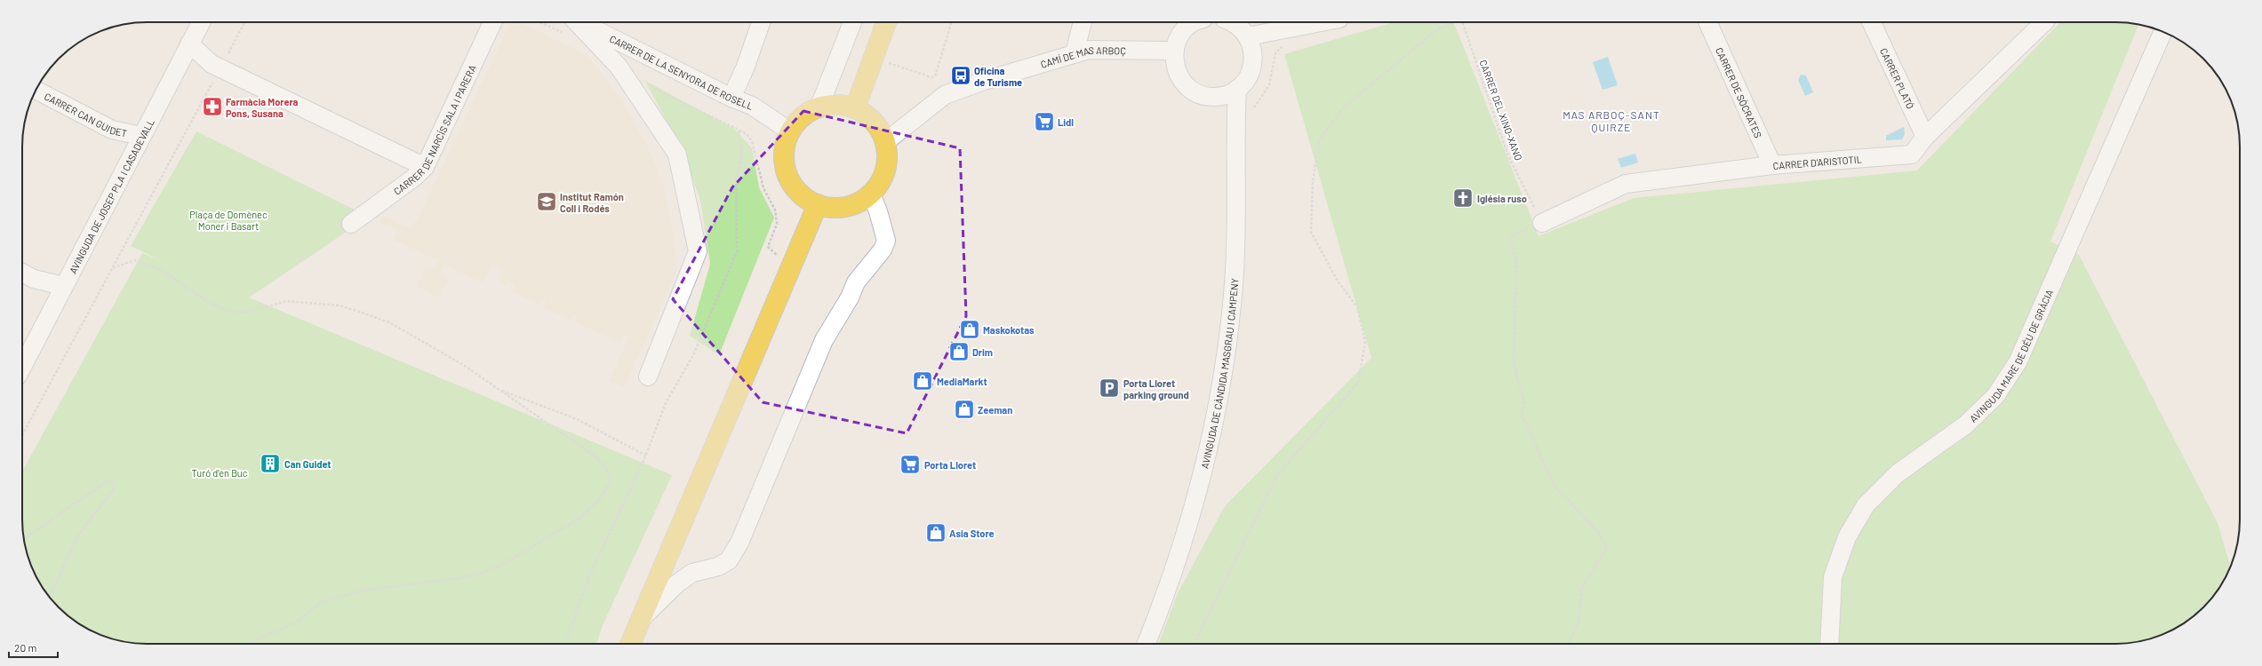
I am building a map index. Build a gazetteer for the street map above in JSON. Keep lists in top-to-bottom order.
{
  "streets": {
    "street": [
      "CAMÍ DE MAS ARBOÇ",
      "CARRER DE LA SENYORA DE ROSELL",
      "CARRER PLATÓ",
      "CARRER DE SÒCRATES",
      "CARRER CAN GUIDET",
      "CARRER DE NARCÍS SALA I PARERA",
      "CARRER D'ARISTOTIL",
      "AVINGUDA DE JOSEP PLA I CASADEVALL",
      "AVINGUDA MARE DE DÉU DE GRÀCIA",
      "AVINGUDA DE CÀNDIDA MASGRAU I CAMPENY"
    ],
    "path": ["CARRER DEL XINO-XANO"]
  },
  "crossings": [
    ["CAMÍ DE MAS ARBOÇ", "CARRER DE LA SENYORA DE ROSELL"],
    ["CARRER PLATÓ", "CARRER D'ARISTOTIL"],
    ["CARRER DE SÒCRATES", "CARRER D'ARISTOTIL"],
    ["CARRER DEL XINO-XANO", "CARRER D'ARISTOTIL"],
    ["CARRER CAN GUIDET", "AVINGUDA DE JOSEP PLA I CASADEVALL"]
  ],
  "districts": ["MAS ARBOÇ-SANT QUIRZE"],
  "parks": ["Plaça de Domènec Moner i Basart", "Turó d'en Buc"],
  "places": {
    "bus stop": ["Oficina de Turisme"],
    "pharmacy": ["Farmàcia Morera Pons, Susana"],
    "supermarket": ["Lidl", "Porta Lloret"],
    "church": ["Iglésia ruso"],
    "school or university": ["Institut Ramón Coll i Rodés"],
    "shop": [
      "Maskokotas",
      "Drim",
      "MediaMarkt",
      "Zeeman",
      "Asia Store"
    ],
    "parking": ["Porta Lloret parking ground"],
    "building": ["Can Guidet"]
  },
  "scale_bar": "20 m"
}
